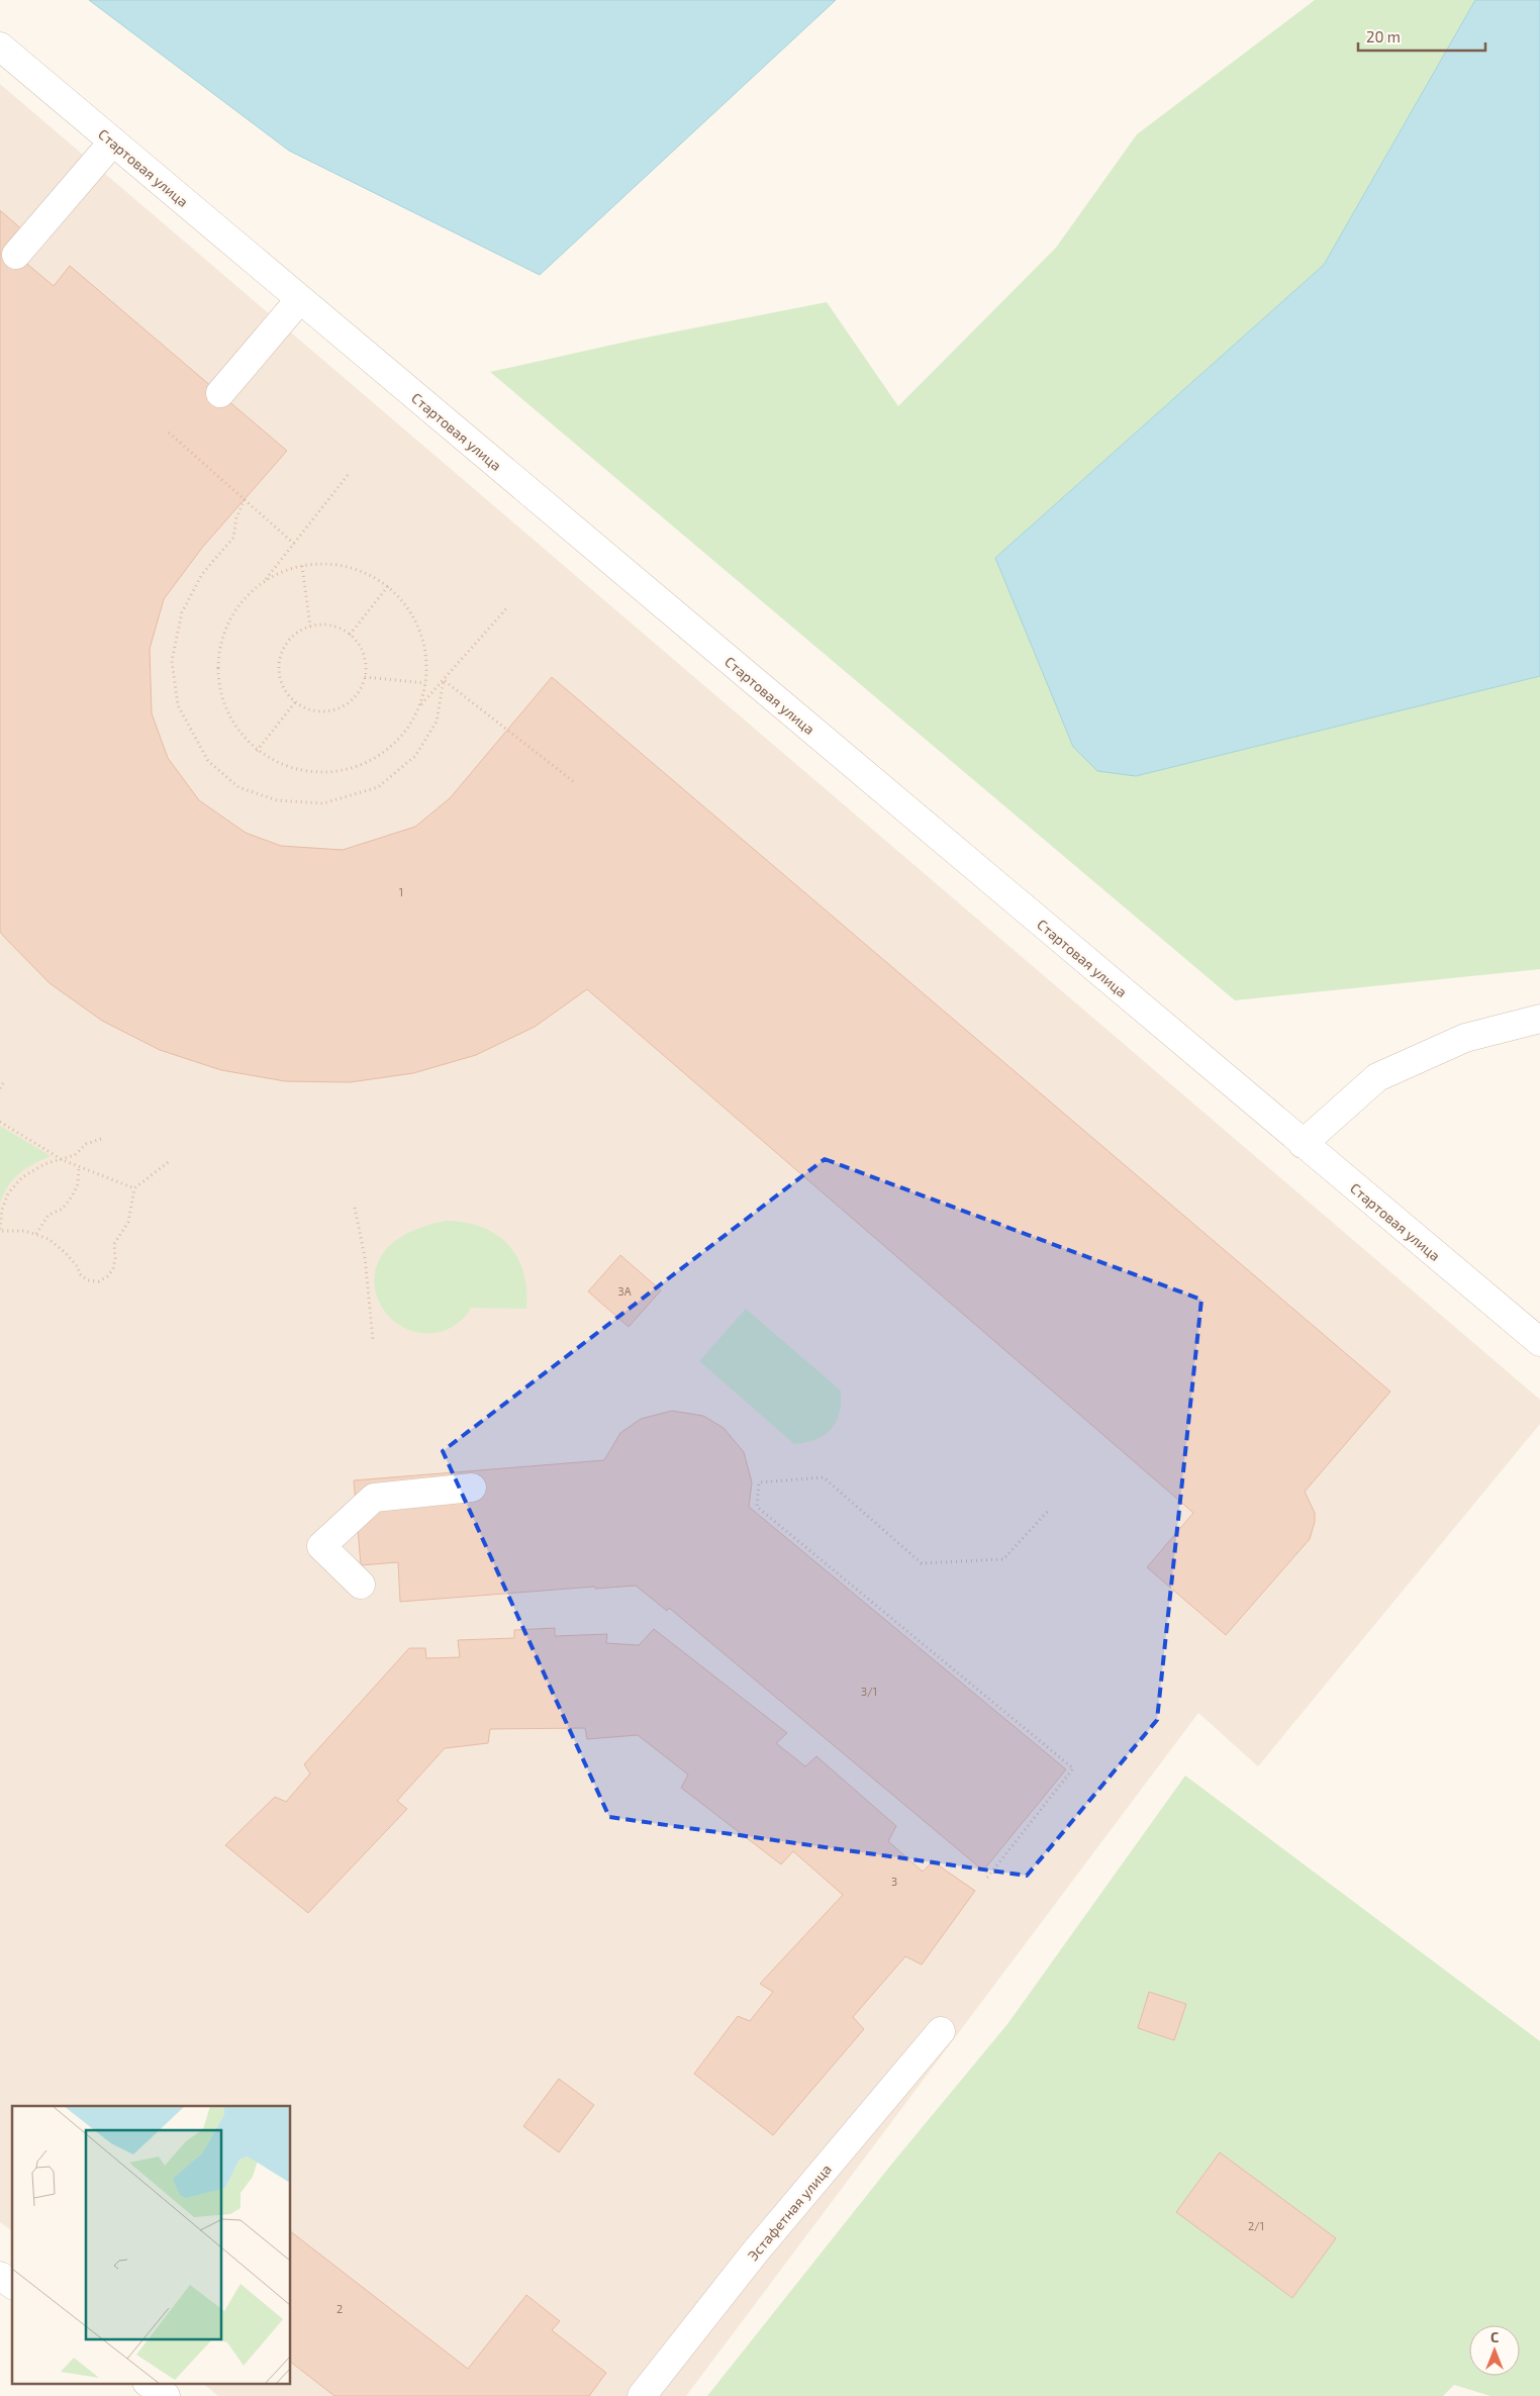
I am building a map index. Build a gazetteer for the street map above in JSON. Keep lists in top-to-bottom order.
{
  "streets": {
    "street": ["Стартовая улица", "Эстафетная улица"]
  },
  "house_numbers": [
    "1",
    "3А",
    "3/1",
    "3",
    "2/1",
    "2"
  ],
  "scale_bar": "20 m",
  "north": "top"
}
